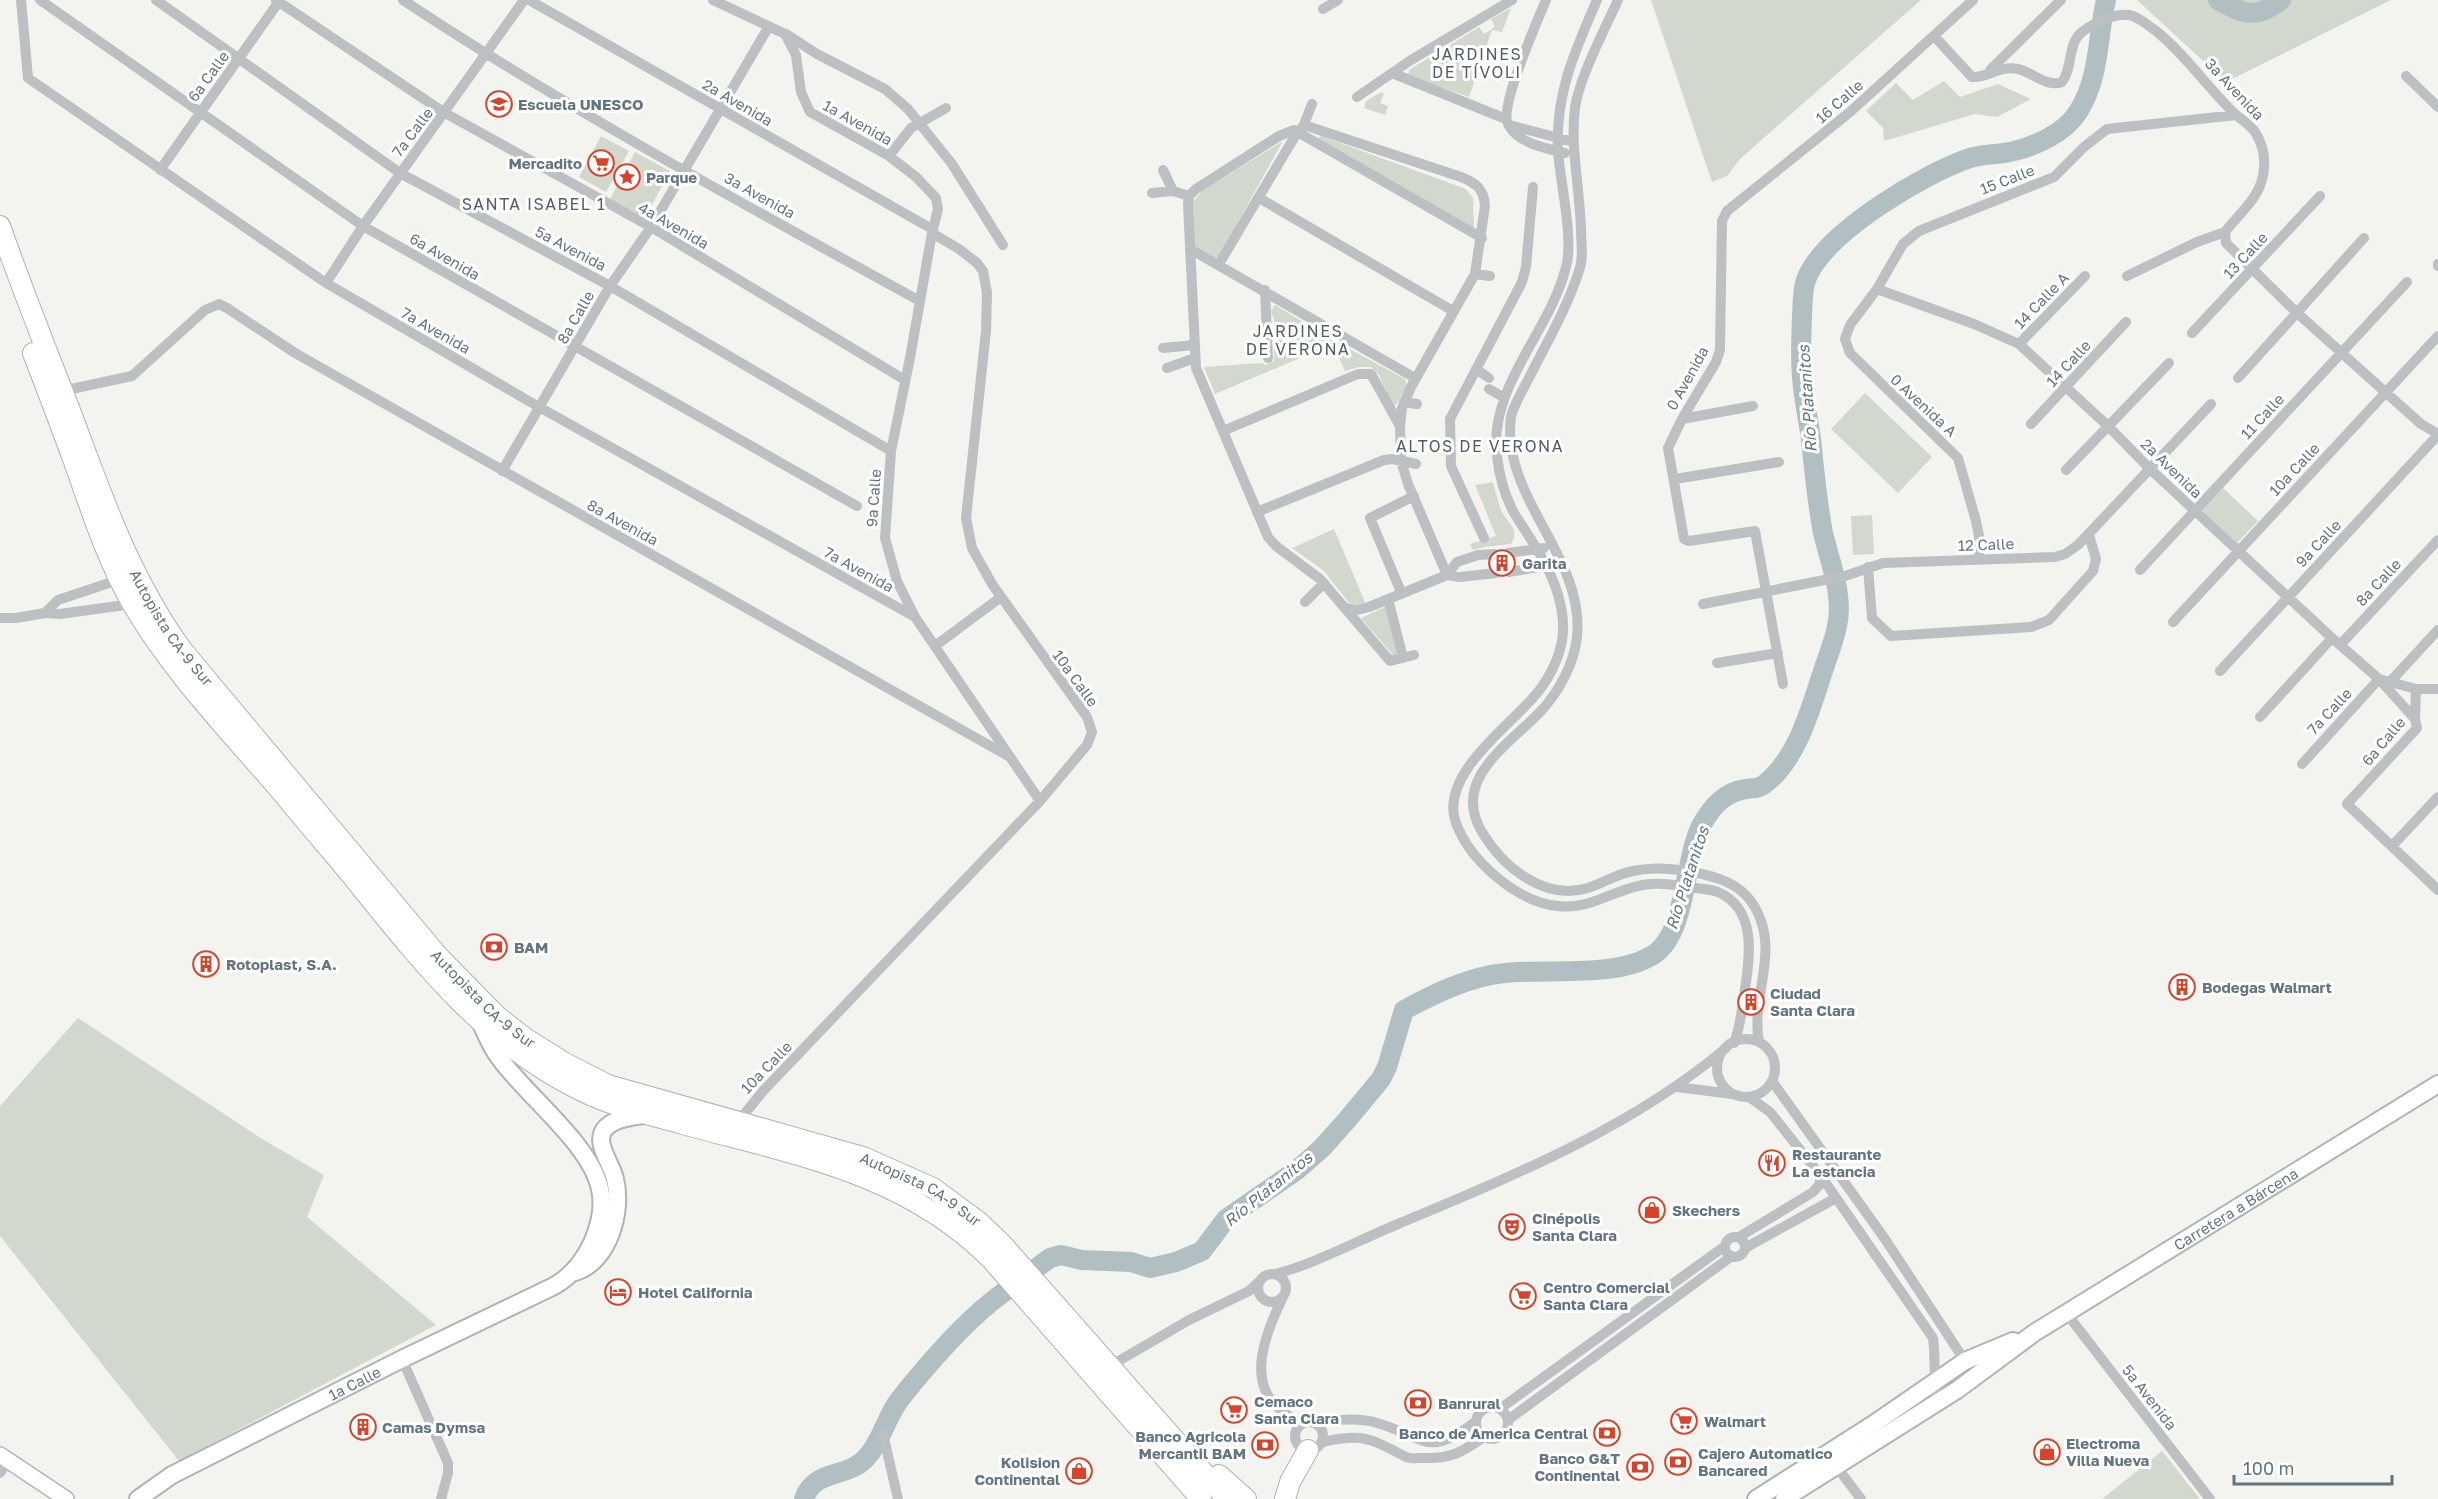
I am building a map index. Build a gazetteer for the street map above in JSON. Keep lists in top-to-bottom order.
{
  "streets": {
    "highway": ["Autopista CA-9 Sur"],
    "main road": ["Carretera a Bárcena", "1a Calle"],
    "street": [
      "6a Calle",
      "3a Avenida",
      "16 Calle",
      "2a Avenida",
      "1a Avenida",
      "7a Calle",
      "15 Calle",
      "4a Avenida",
      "5a Avenida",
      "13 Calle",
      "6a Avenida",
      "14 Calle A",
      "8a Calle",
      "7a Avenida",
      "14 Calle",
      "0 Avenida",
      "0 Avenida A",
      "11 Calle",
      "10a Calle",
      "9a Calle",
      "8a Avenida",
      "12 Calle"
    ]
  },
  "crossings": [
    ["6a Calle", "2a Avenida"],
    ["6a Calle", "4a Avenida"],
    ["6a Calle", "5a Avenida"],
    ["6a Calle", "6a Avenida"],
    ["6a Calle", "7a Avenida"],
    ["3a Avenida", "7a Calle"],
    ["3a Avenida", "15 Calle"],
    ["3a Avenida", "8a Calle"],
    ["3a Avenida", "9a Calle"],
    ["16 Calle", "0 Avenida"],
    ["2a Avenida", "1a Avenida"],
    ["2a Avenida", "7a Calle"],
    ["2a Avenida", "15 Calle"],
    ["2a Avenida", "14 Calle A"],
    ["2a Avenida", "8a Calle"],
    ["2a Avenida", "14 Calle"],
    ["2a Avenida", "0 Avenida A"],
    ["2a Avenida", "11 Calle"],
    ["2a Avenida", "10a Calle"],
    ["2a Avenida", "9a Calle"],
    ["2a Avenida", "12 Calle"],
    ["1a Avenida", "10a Calle"],
    ["1a Avenida", "9a Calle"],
    ["7a Calle", "4a Avenida"],
    ["7a Calle", "5a Avenida"],
    ["7a Calle", "6a Avenida"],
    ["7a Calle", "7a Avenida"],
    ["15 Calle", "0 Avenida A"],
    ["4a Avenida", "8a Calle"],
    ["4a Avenida", "9a Calle"],
    ["5a Avenida", "8a Calle"],
    ["5a Avenida", "9a Calle"],
    ["5a Avenida", "Carretera a Bárcena"],
    ["6a Avenida", "8a Calle"],
    ["8a Calle", "7a Avenida"],
    ["8a Calle", "8a Avenida"],
    ["7a Avenida", "9a Calle"],
    ["0 Avenida", "12 Calle"],
    ["0 Avenida A", "12 Calle"],
    ["10a Calle", "9a Calle"],
    ["10a Calle", "Autopista CA-9 Sur"],
    ["9a Calle", "8a Avenida"],
    ["8a Avenida", "Autopista CA-9 Sur"],
    ["Autopista CA-9 Sur", "1a Calle"]
  ],
  "districts": [
    "JARDINES DE TÍVOLI",
    "SANTA ISABEL 1",
    "JARDINES DE VERONA",
    "ALTOS DE VERONA"
  ],
  "water": ["Río Platanitos"],
  "places": {
    "school or university": ["Escuela UNESCO"],
    "supermarket": [
      "Mercadito",
      "Centro Comercial Santa Clara",
      "Cemaco Santa Clara",
      "Walmart"
    ],
    "place": ["Parque"],
    "building": [
      "Garita",
      "Rotoplast, S.A.",
      "Bodegas Walmart",
      "Ciudad Santa Clara",
      "Camas Dymsa"
    ],
    "bank": [
      "BAM",
      "Banrural",
      "Banco de America Central",
      "Banco Agricola Mercantil BAM",
      "Cajero Automatico Bancared",
      "Banco G&T Continental"
    ],
    "restaurant": ["Restaurante La estancia"],
    "shop": ["Skechers", "Electroma Villa Nueva", "Kolision Continental"],
    "theatre": ["Cinépolis Santa Clara"],
    "hotel": ["Hotel California"]
  },
  "scale_bar": "100 m"
}
